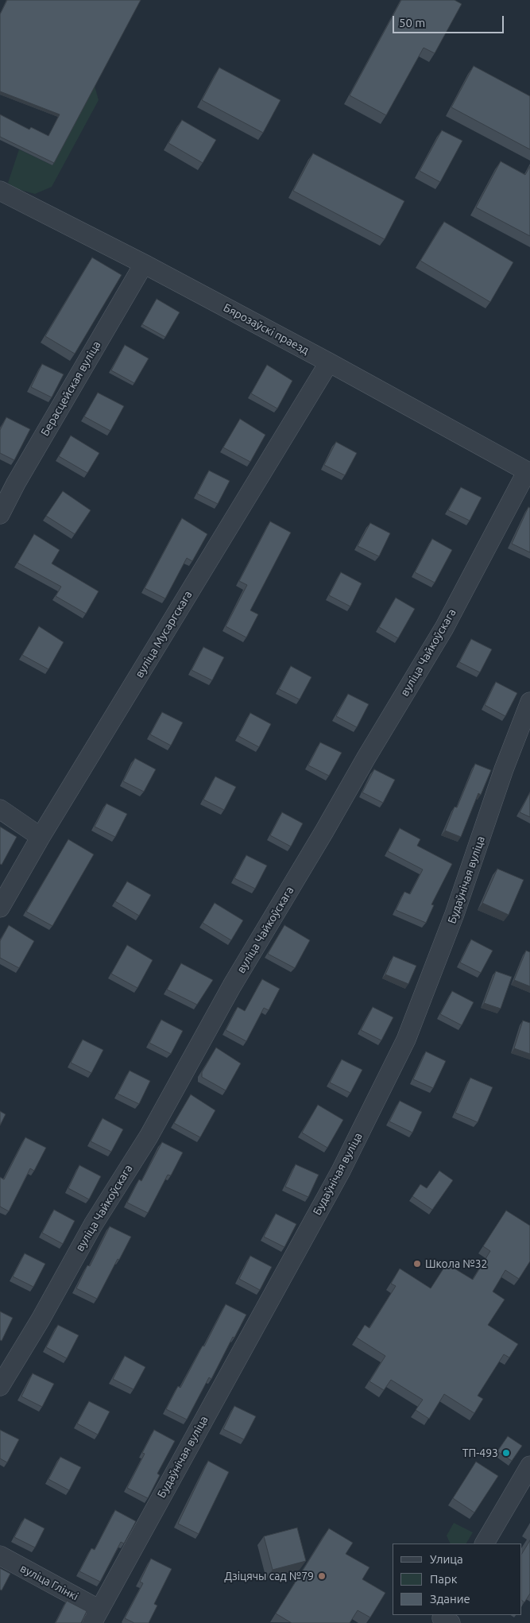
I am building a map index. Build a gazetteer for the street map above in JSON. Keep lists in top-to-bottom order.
{
  "streets": {
    "street": [
      "Бярозаўскі праезд",
      "Берасцейская вуліца",
      "вуліца Мусаргскага",
      "вуліца Чайкоўскага",
      "Будаўнічая вуліца",
      "вуліца Глінкі"
    ]
  },
  "crossings": [
    ["Бярозаўскі праезд", "Берасцейская вуліца"],
    ["Бярозаўскі праезд", "вуліца Мусаргскага"],
    ["Бярозаўскі праезд", "вуліца Чайкоўскага"],
    ["Будаўнічая вуліца", "вуліца Глінкі"]
  ],
  "places": ["Школа №32", "ТП-493", "Дзіцячы сад №79"],
  "legend": ["Улица", "Парк", "Здание"],
  "scale_bar": "50 m"
}
